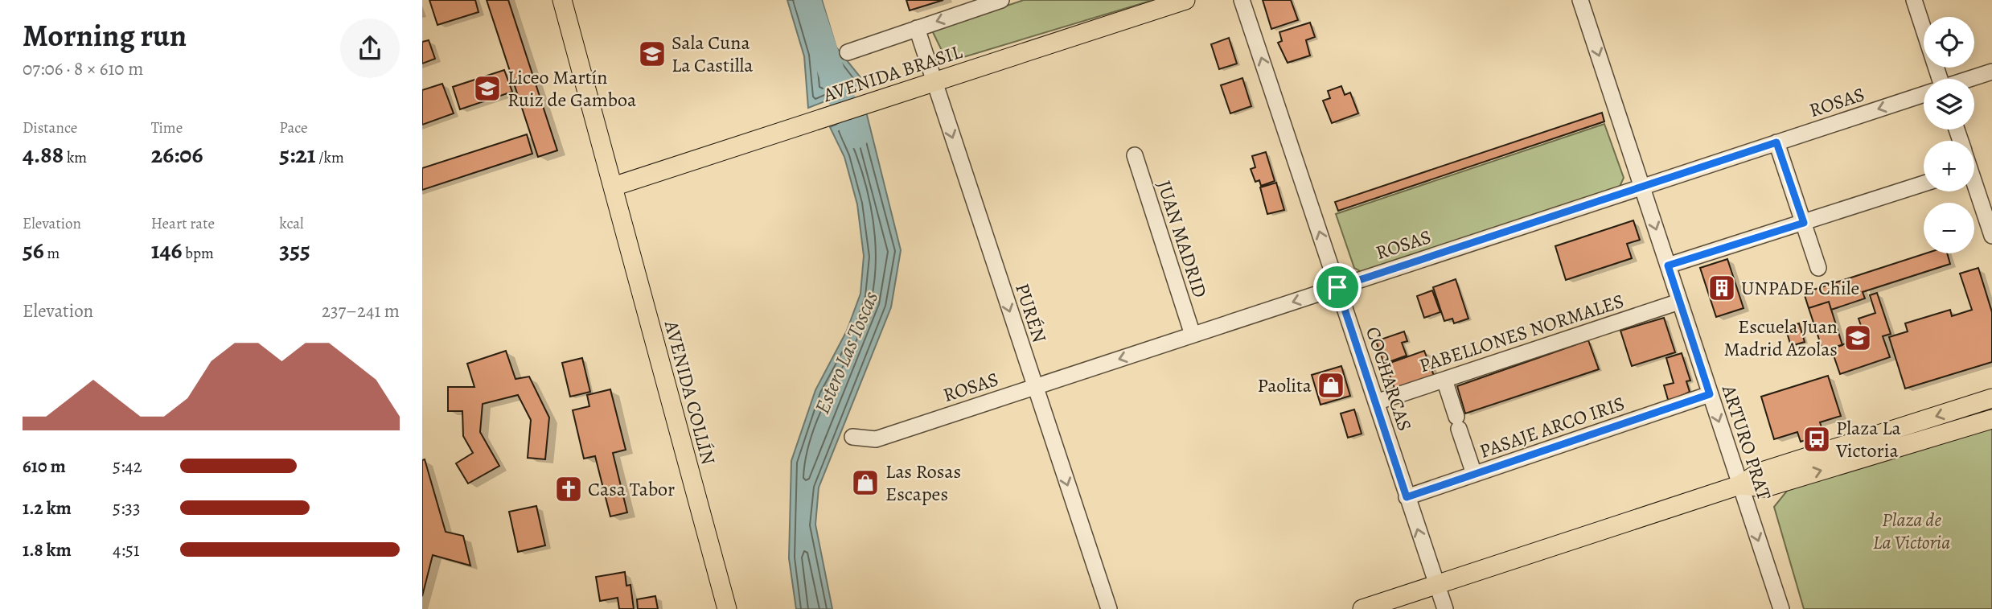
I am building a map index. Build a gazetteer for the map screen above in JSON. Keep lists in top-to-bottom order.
{
  "streets": {
    "main road": ["AVENIDA BRASIL", "AVENIDA COLLÍN"],
    "street": [
      "ROSAS",
      "JUAN MADRID",
      "PURÉN",
      "PABELLONES NORMALES",
      "COCHARCAS",
      "PASAJE ARCO IRIS",
      "ARTURO PRAT"
    ]
  },
  "crossings": [
    ["AVENIDA BRASIL", "PURÉN"],
    ["AVENIDA BRASIL", "AVENIDA COLLÍN"],
    ["ROSAS", "JUAN MADRID"],
    ["ROSAS", "PURÉN"],
    ["ROSAS", "COCHARCAS"],
    ["ROSAS", "ARTURO PRAT"],
    ["PABELLONES NORMALES", "COCHARCAS"],
    ["PABELLONES NORMALES", "ARTURO PRAT"],
    ["COCHARCAS", "PASAJE ARCO IRIS"],
    ["PASAJE ARCO IRIS", "ARTURO PRAT"]
  ],
  "one_way": [
    "ROSAS",
    "PURÉN",
    "COCHARCAS",
    "ARTURO PRAT"
  ],
  "water": ["Estero Las Toscas"],
  "parks": ["Plaza de La Victoria"],
  "places": {
    "school or university": ["Sala Cuna La Castilla", "Liceo Martín Ruiz de Gamboa", "Escuela Juan Madrid Azolas"],
    "building": ["UNPADE Chile"],
    "shop": ["Paolita", "Las Rosas Escapes"],
    "bus stop": ["Plaza La Victoria"],
    "church": ["Casa Tabor"]
  },
  "page": {
    "heading": ["Morning run", "07:06 · 8 × 610 m"],
    "map_buttons": ["+", "−"],
    "stats": [
      ["Distance", "4.88 km"],
      ["Time", "26:06"],
      ["Pace", "5:21 /km"],
      ["Elevation", "56 m"],
      ["Heart rate", "146 bpm"],
      ["kcal", "355"]
    ],
    "chart": ["Elevation", "237–241 m"],
    "list": [
      {
        "name": "610 m",
        "note": "5:42"
      },
      {
        "name": "1.2 km",
        "note": "5:33"
      },
      {
        "name": "1.8 km",
        "note": "4:51"
      }
    ]
  }
}
